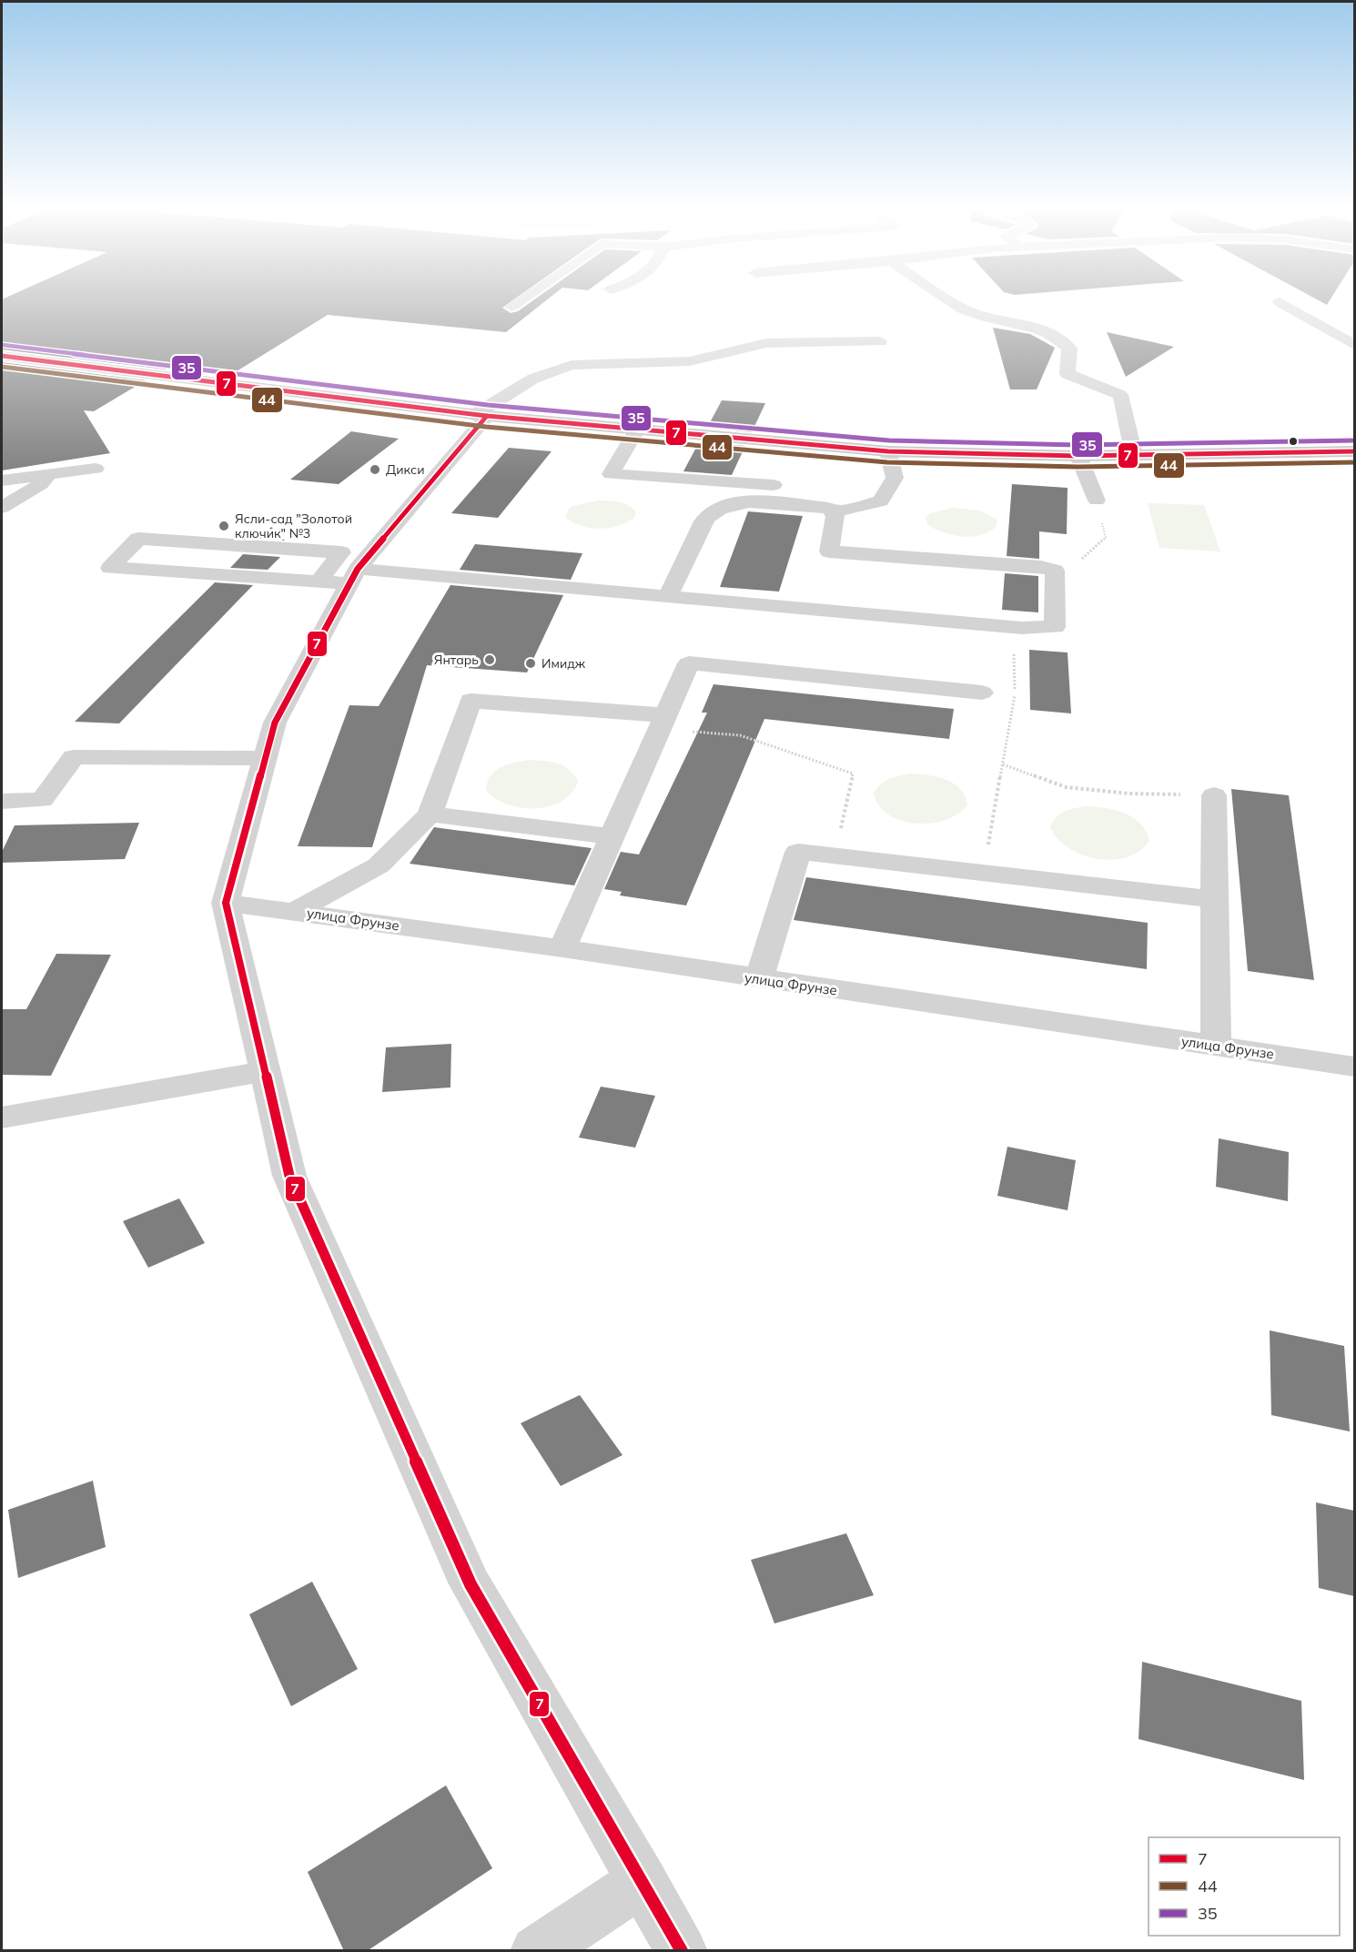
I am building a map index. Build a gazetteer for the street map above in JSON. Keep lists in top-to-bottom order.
{
  "streets": {
    "street": ["улица Фрунзе"]
  },
  "places": [
    "Дикси",
    "Ясли-сад \"Золотой ключик\" №3",
    "Янтарь",
    "Имидж"
  ],
  "lines": ["transit line 35", "transit line 7", "transit line 44"],
  "legend": ["7", "44", "35"]
}
